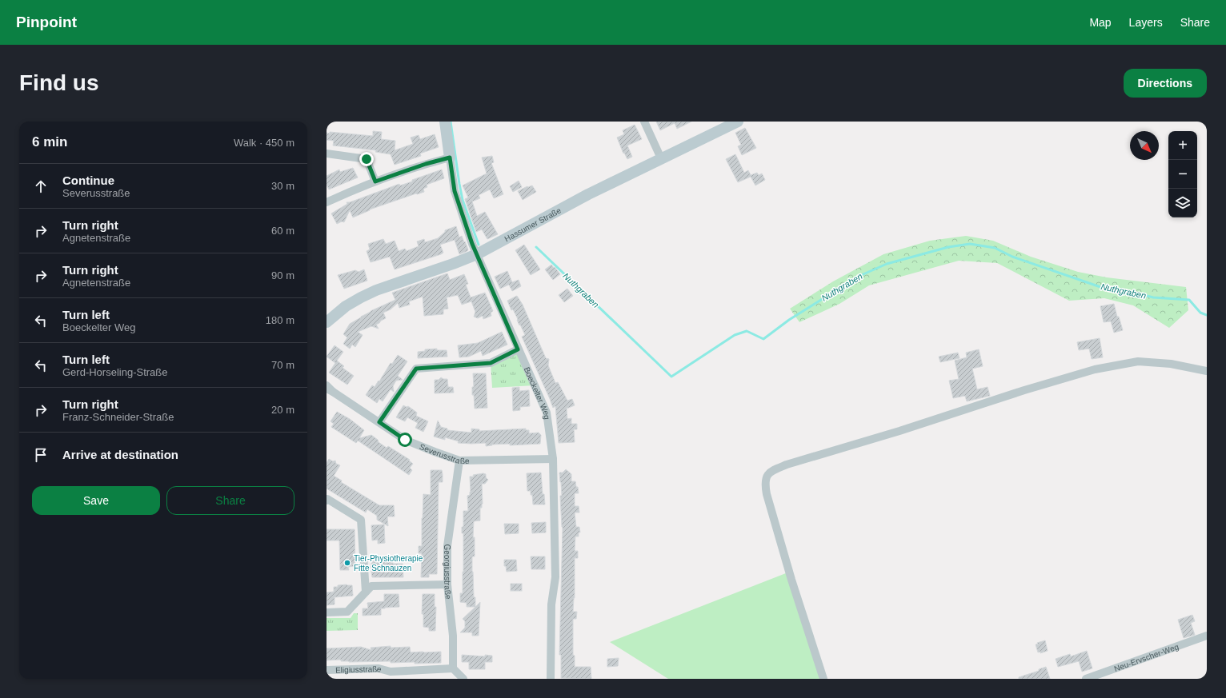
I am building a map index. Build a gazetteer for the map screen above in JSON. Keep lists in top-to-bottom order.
{
  "streets": {
    "street": [
      "Hassumer Straße",
      "Boeckelter Weg",
      "Severusstraße",
      "Georgiusstraße",
      "Neu-Ervscher-Weg",
      "Eligiusstraße"
    ]
  },
  "crossings": [
    ["Hassumer Straße", "Boeckelter Weg"],
    ["Boeckelter Weg", "Severusstraße"],
    ["Severusstraße", "Georgiusstraße"],
    ["Georgiusstraße", "Eligiusstraße"]
  ],
  "water": ["Nuthgraben"],
  "places": ["Tier-Physiotherapie Fitte Schnauzen"],
  "north": "bottom right",
  "page": {
    "header": "Pinpoint",
    "nav": ["Map", "Layers", "Share"],
    "buttons": [
      "Directions",
      ["Save", "Share"]
    ],
    "title": "Find us",
    "heading": ["6 min", "Walk · 450 m"],
    "map_buttons": ["+", "−"],
    "list": [
      ["Continue", "Severusstraße", "30 m"],
      ["Turn right", "Agnetenstraße", "60 m"],
      ["Turn right", "Agnetenstraße", "90 m"],
      ["Turn left", "Boeckelter Weg", "180 m"],
      ["Turn left", "Gerd-Horseling-Straße", "70 m"],
      ["Turn right", "Franz-Schneider-Straße", "20 m"],
      "Arrive at destination"
    ]
  }
}
